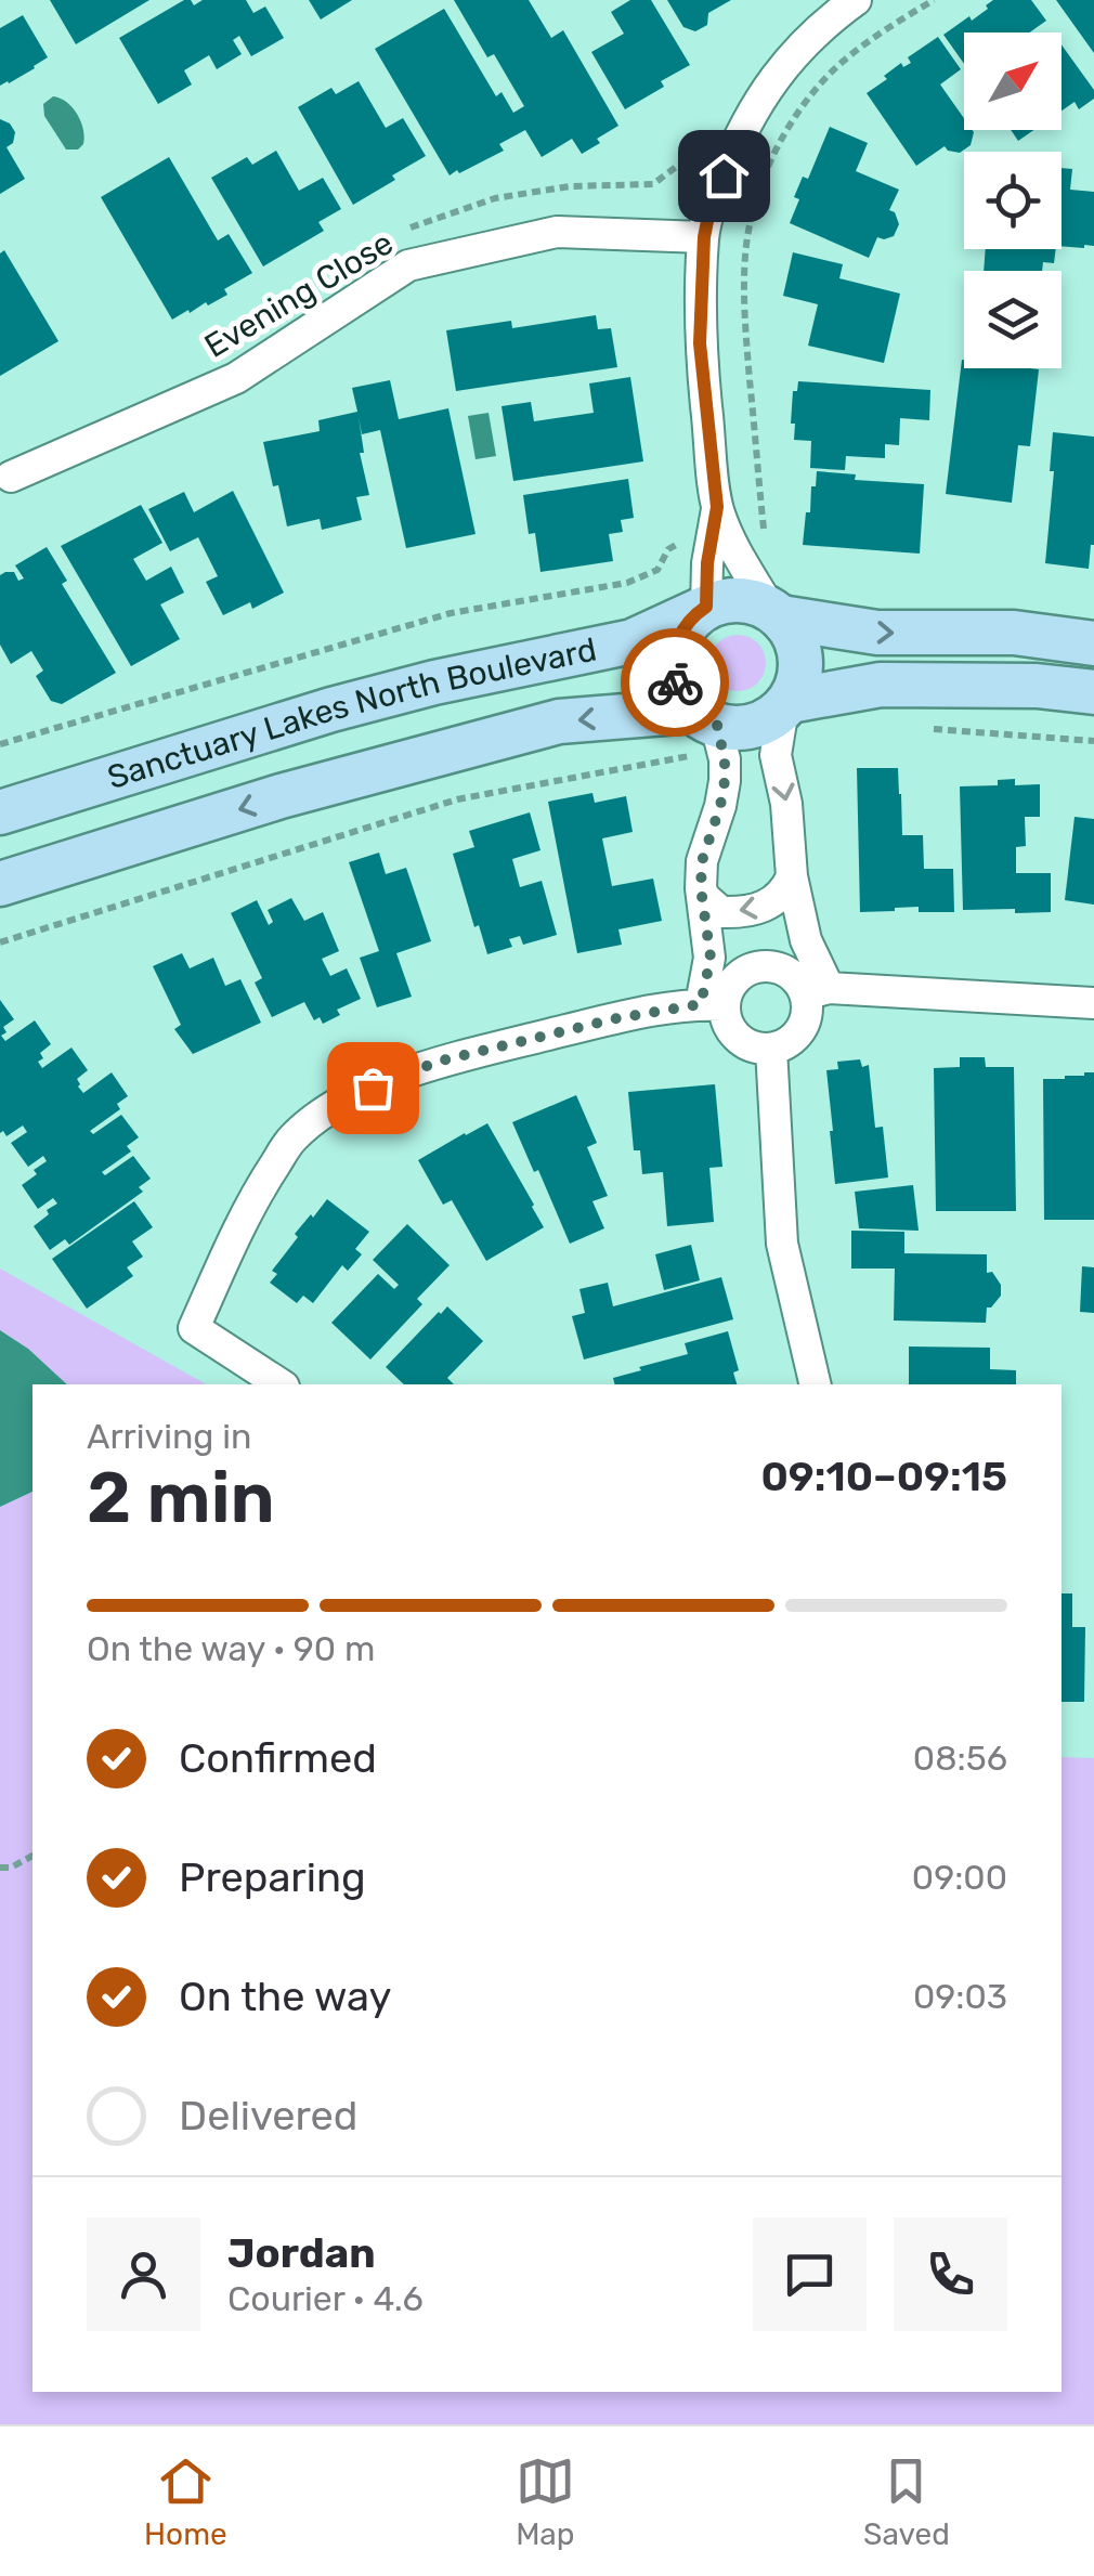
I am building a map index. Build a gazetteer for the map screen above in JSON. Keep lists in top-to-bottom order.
{
  "streets": {
    "street": ["Evening Close", "Sanctuary Lakes North Boulevard"]
  },
  "north": "top right",
  "page": {
    "heading": ["2 min", "Arriving in", "09:10–09:15"],
    "panel": ["Jordan", "Courier · 4.6"],
    "bar": "On the way · 90 m",
    "list": [
      ["Confirmed", "08:56"],
      ["Preparing", "09:00"],
      ["On the way", "09:03"],
      "Delivered"
    ],
    "tabs": ["Home", "Map", "Saved"]
  }
}
